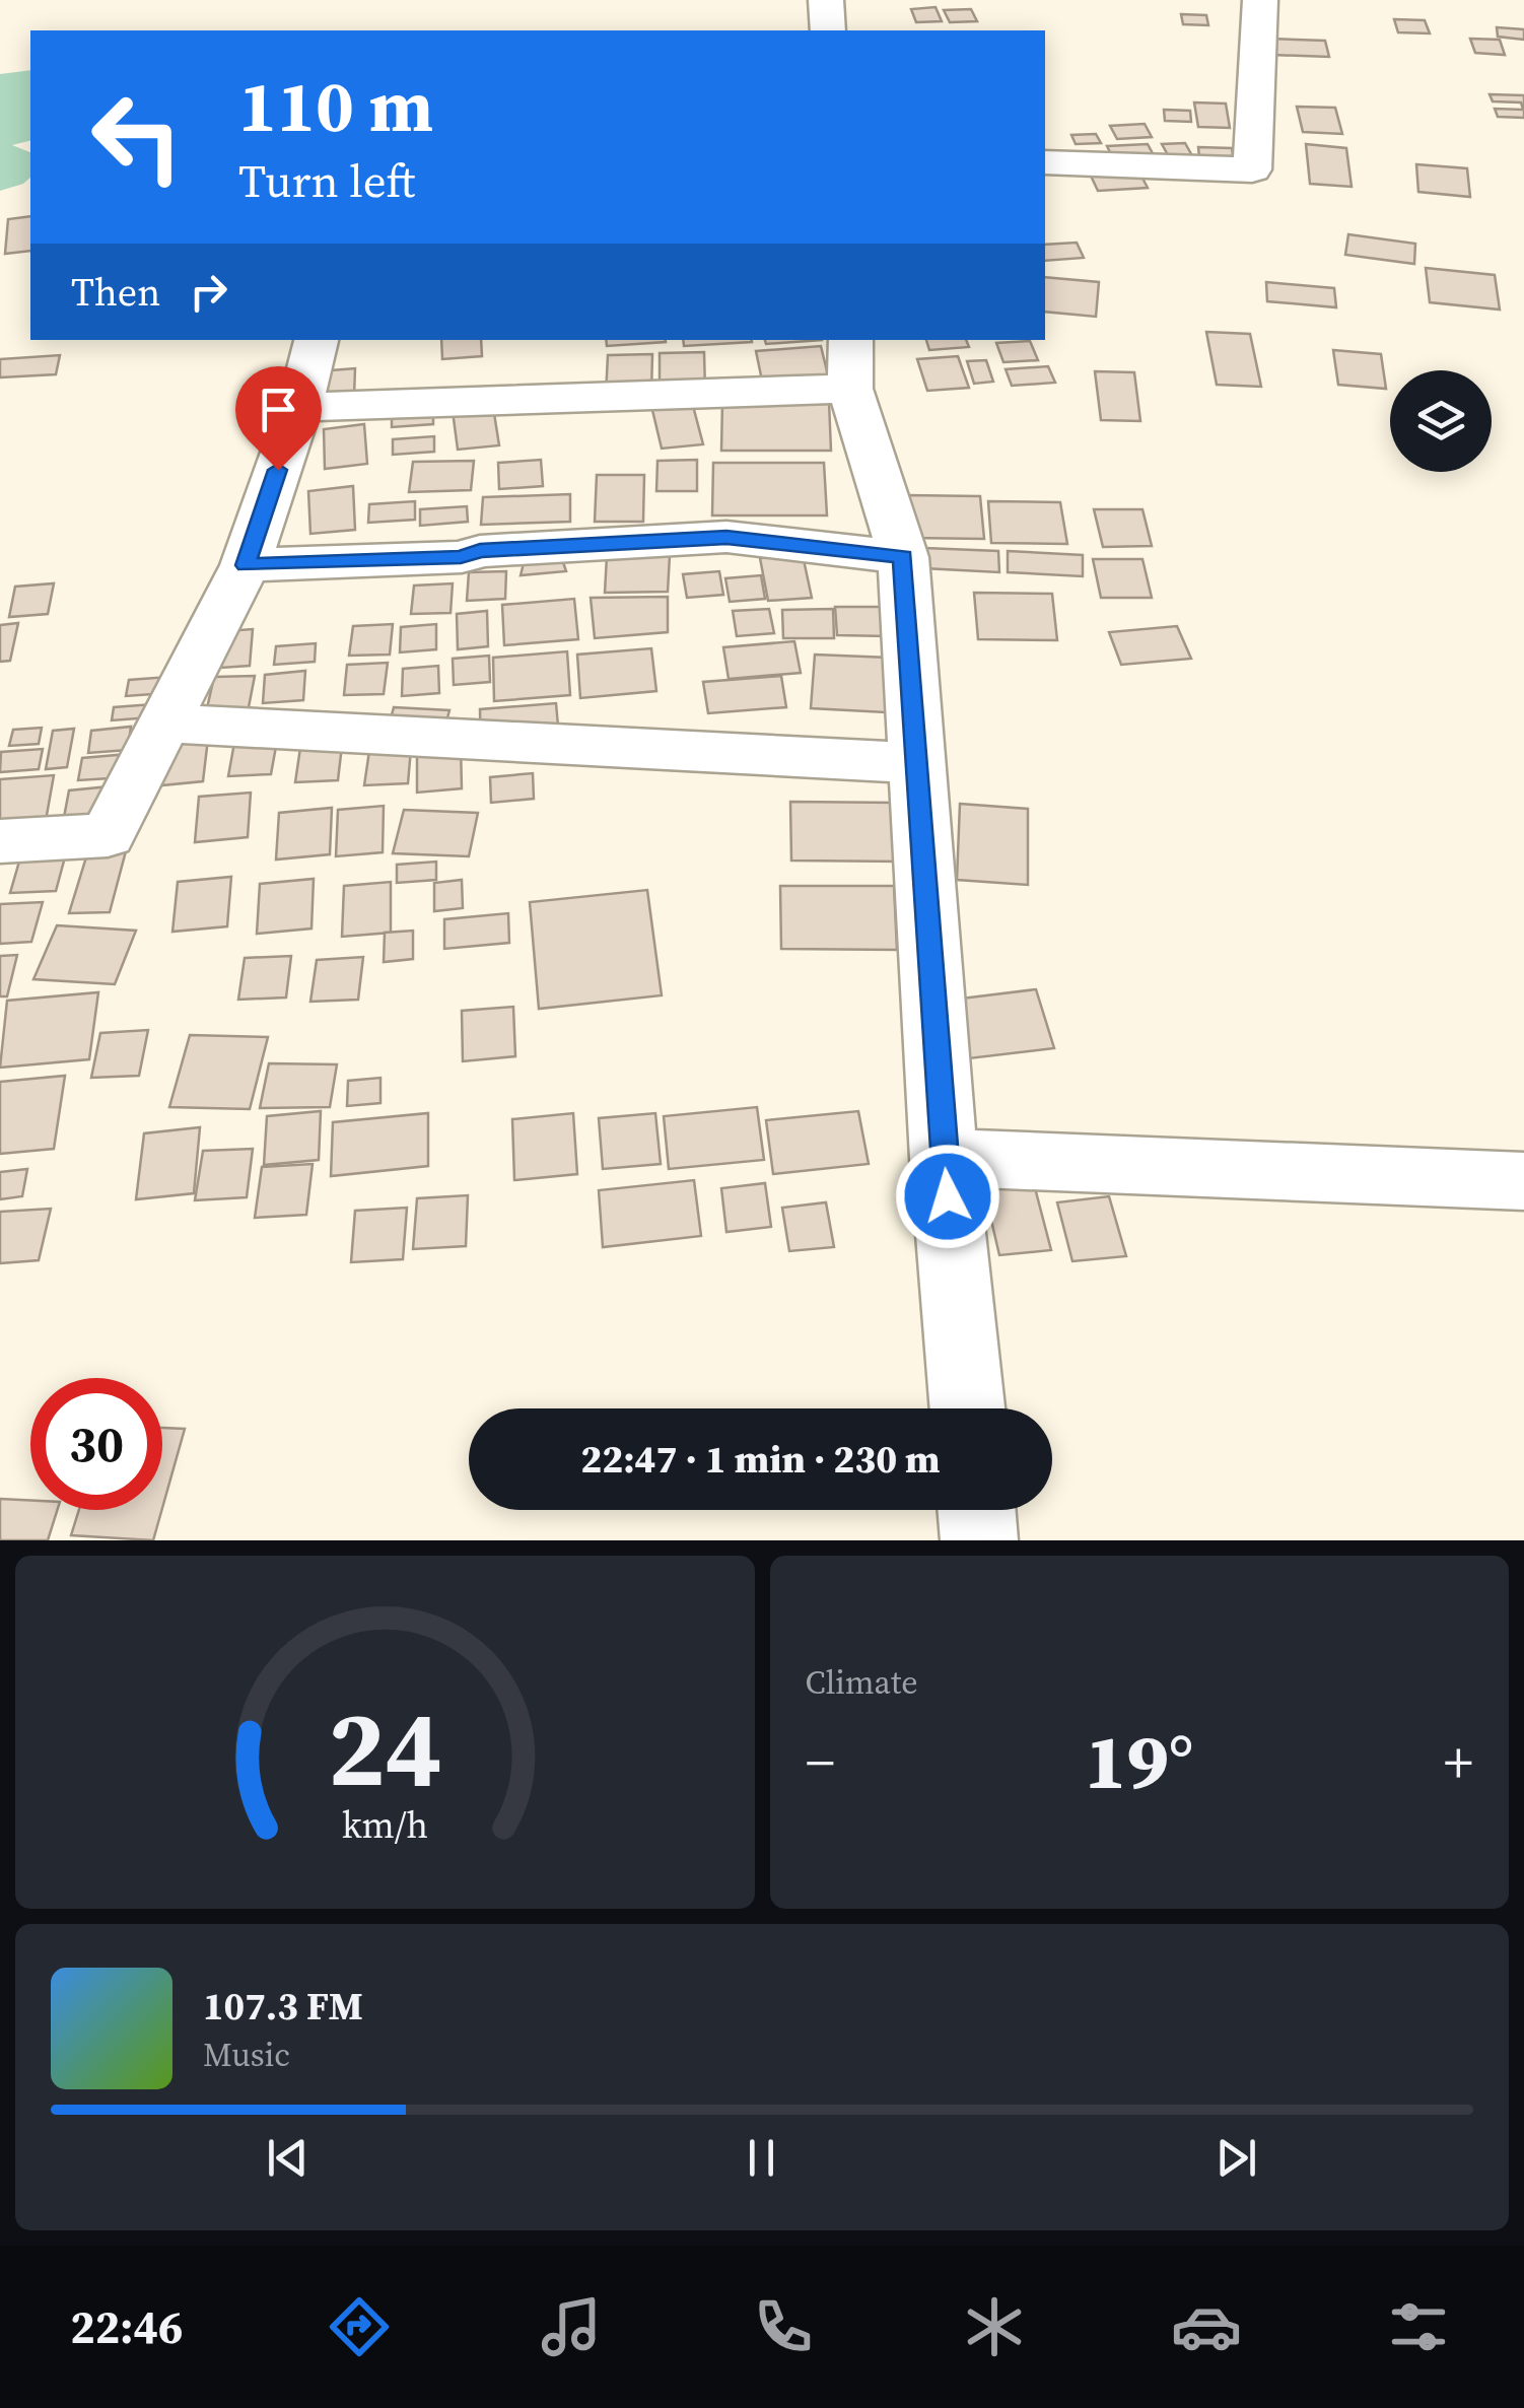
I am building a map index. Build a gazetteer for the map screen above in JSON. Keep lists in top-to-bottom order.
{
  "page": {
    "turn": ["110 m", "Turn left"],
    "then": "Then",
    "limit": "30",
    "trip": "22:47 · 1 min · 230 m",
    "tile": "Climate",
    "heat": ["−", "19°", "+"],
    "song": ["107.3 FM", "Music"],
    "tabs": "22:46",
    "gauge": ["24", "km/h"]
  }
}
